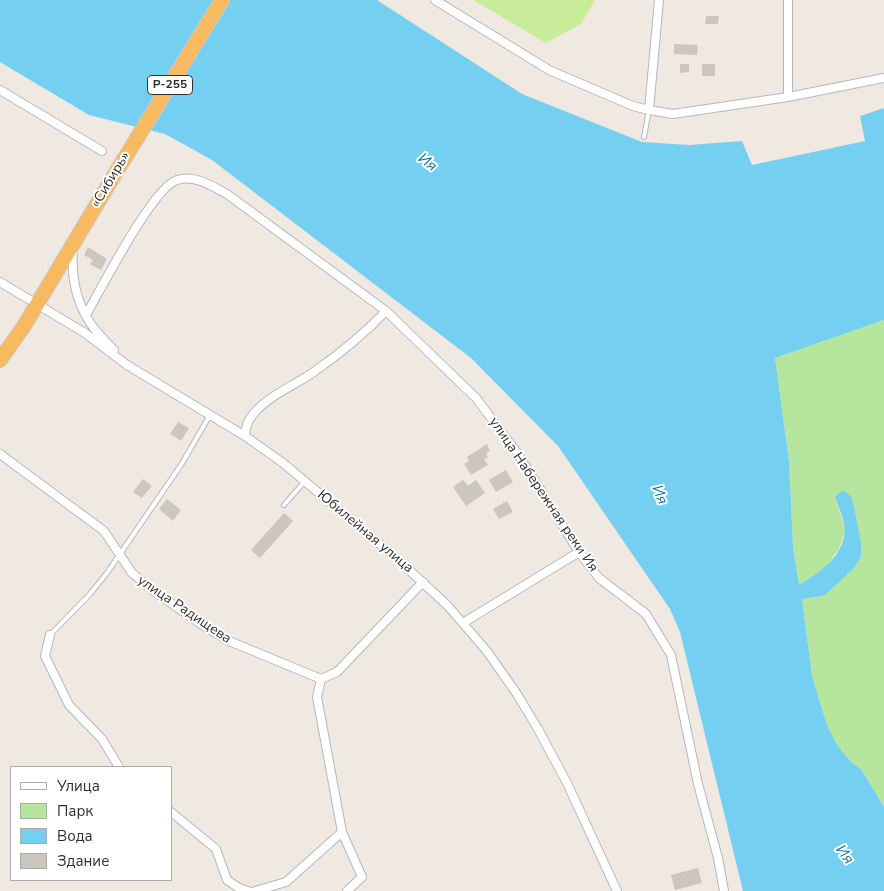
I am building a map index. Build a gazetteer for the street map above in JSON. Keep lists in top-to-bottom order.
{
  "streets": {
    "highway": ["Р-255", "«Сибирь»"],
    "street": ["улица Набережная реки Ия", "Юбилейная улица", "улица Радищева"]
  },
  "crossings": [
    ["«Сибирь»", "Юбилейная улица"]
  ],
  "water": ["Ия"],
  "legend": [
    "Улица",
    "Парк",
    "Вода",
    "Здание"
  ]
}
